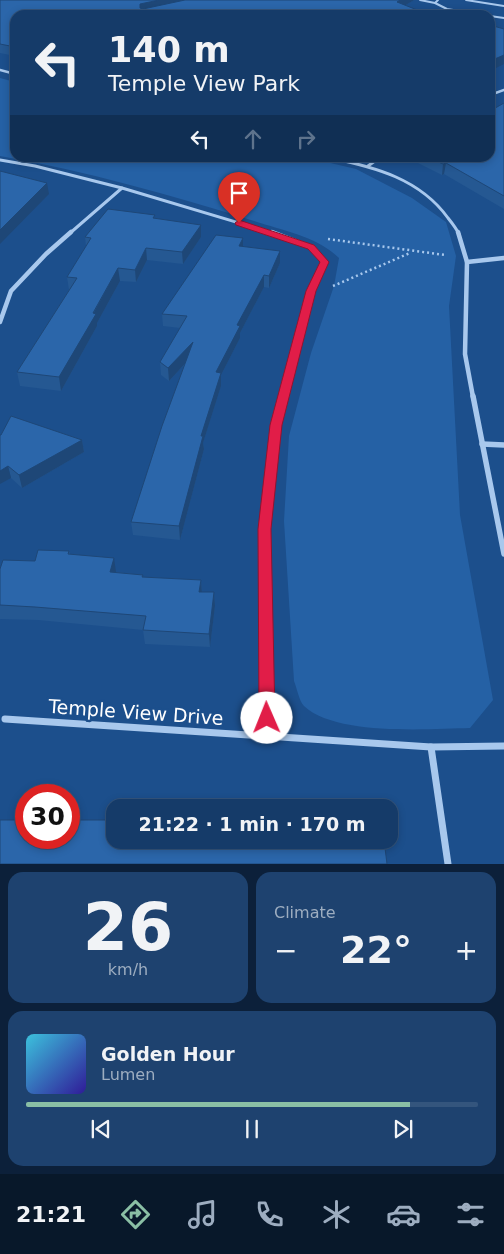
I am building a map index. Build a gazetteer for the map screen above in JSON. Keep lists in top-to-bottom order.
{
  "streets": {
    "street": ["Temple View Drive"]
  },
  "page": {
    "turn": ["140 m", "Temple View Park"],
    "limit": "30",
    "trip": "21:22 · 1 min · 170 m",
    "tile": [
      ["26", "km/h"],
      "Climate"
    ],
    "heat": ["−", "22°", "+"],
    "song": ["Golden Hour", "Lumen"],
    "tabs": "21:21"
  }
}
